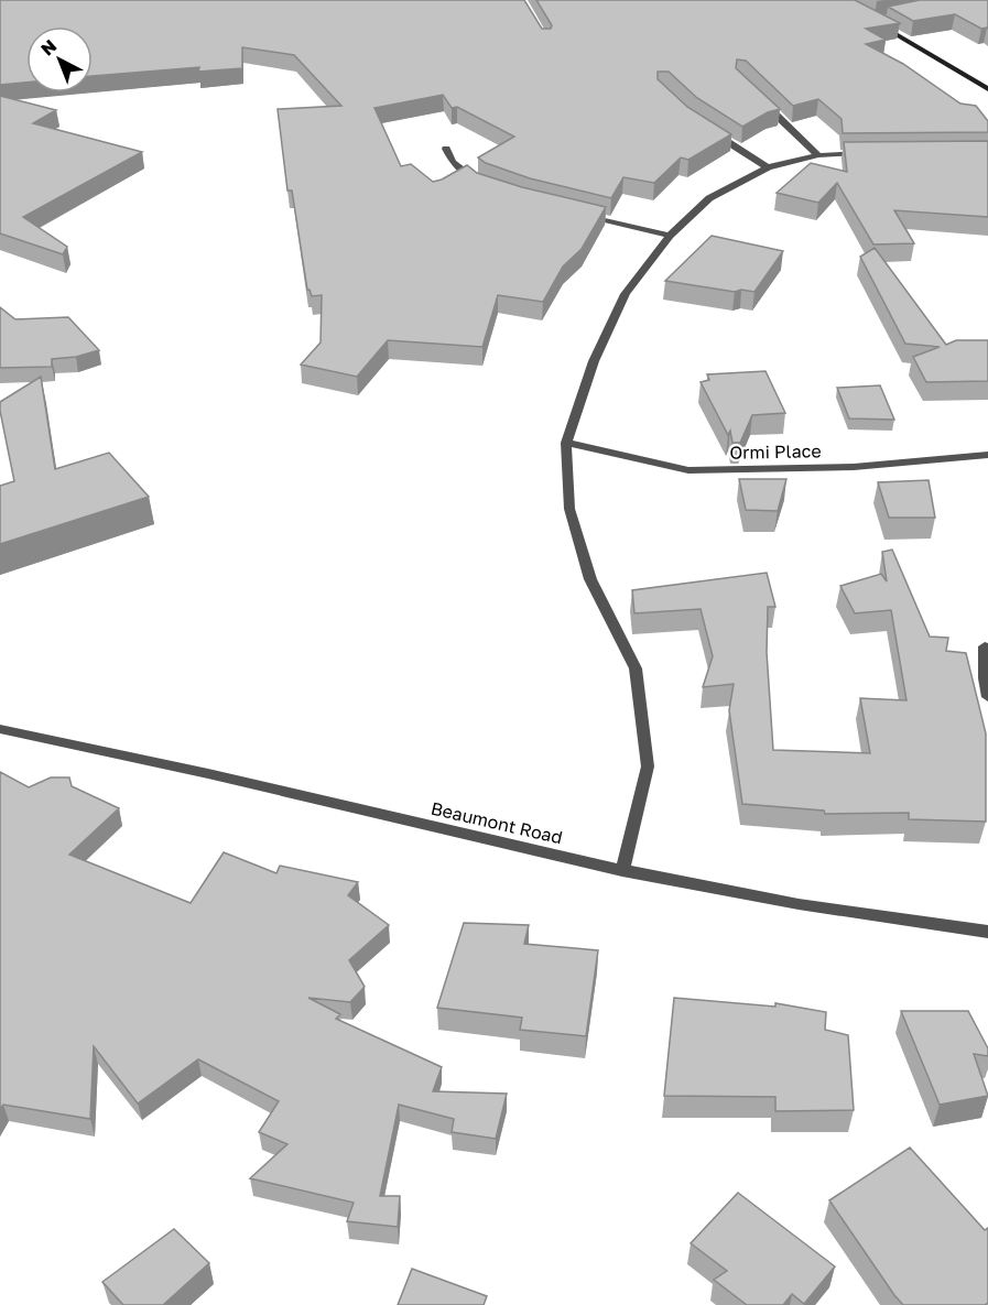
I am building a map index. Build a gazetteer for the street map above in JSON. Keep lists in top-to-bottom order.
{
  "streets": {
    "street": ["Ormi Place", "Beaumont Road"]
  },
  "north": "top left"
}
